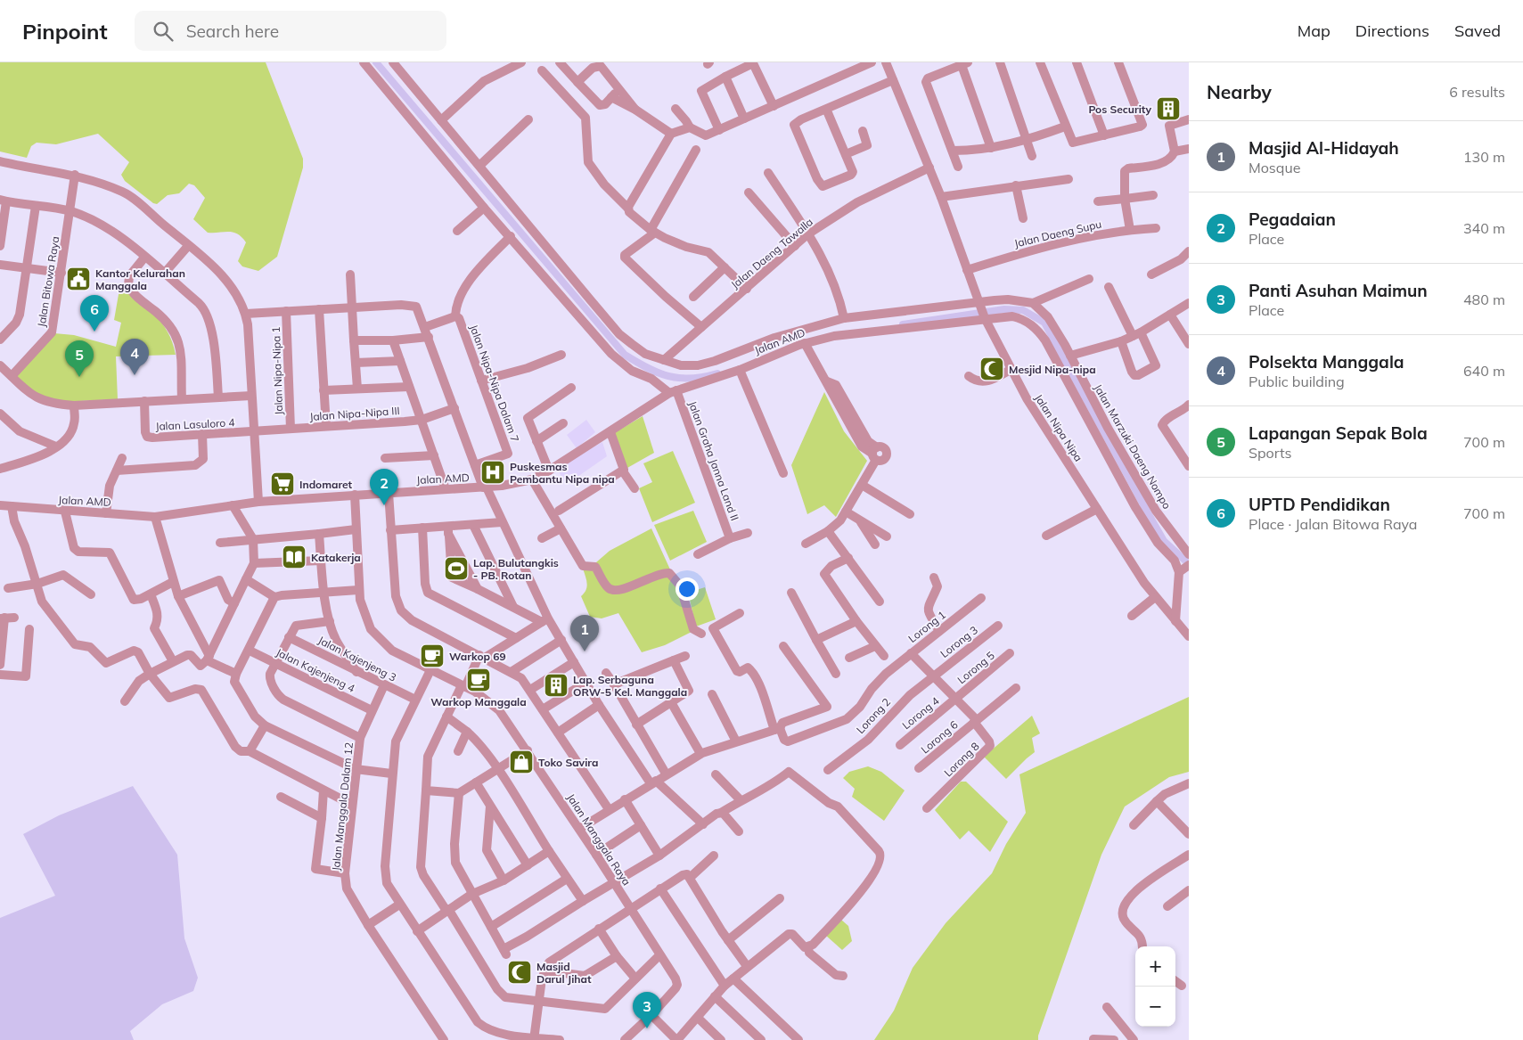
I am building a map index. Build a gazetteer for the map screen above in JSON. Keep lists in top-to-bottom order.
{
  "streets": {
    "street": [
      "Jalan Daeng Supu",
      "Jalan Daeng Tawalla",
      "Jalan Bitowa Raya",
      "Jalan AMD",
      "Jalan Nipa-Nipa 1",
      "Jalan Nipa-Nipa Dalam 7",
      "Jalan Nipa-Nipa III",
      "Jalan Lasuloro 4",
      "Jalan Nipa Nipa",
      "Jalan Marzuki Daeng Nompo",
      "Jalan Graha Janna Land II",
      "Lorong 1",
      "Lorong 3",
      "Jalan Kajenjeng 3",
      "Lorong 5",
      "Jalan Kajenjeng 4",
      "Lorong 4",
      "Lorong 2",
      "Lorong 6",
      "Lorong 8",
      "Jalan Manggala Dalam 12",
      "Jalan Manggala Raya"
    ]
  },
  "crossings": [
    ["Jalan Daeng Supu", "Jalan Nipa Nipa"],
    ["Jalan Daeng Tawalla", "Jalan Nipa Nipa"],
    ["Jalan AMD", "Jalan Nipa Nipa"],
    ["Jalan AMD", "Jalan Graha Janna Land II"],
    ["Jalan AMD", "Jalan Manggala Raya"],
    ["Jalan Nipa-Nipa 1", "Jalan Nipa-Nipa III"],
    ["Jalan Nipa-Nipa III", "Jalan Lasuloro 4"],
    ["Lorong 3", "Lorong 2"],
    ["Jalan Kajenjeng 3", "Jalan Manggala Dalam 12"],
    ["Lorong 5", "Lorong 4"],
    ["Jalan Kajenjeng 4", "Jalan Manggala Dalam 12"],
    ["Lorong 6", "Lorong 8"]
  ],
  "places": {
    "building": ["Pos Security", "Lap. Serbaguna ORW-5 Kel. Manggala"],
    "public building": ["Kantor Kelurahan Manggala"],
    "mosque": ["Mesjid Nipa-nipa", "Masjid Darul Jihat"],
    "hospital": ["Puskesmas Pembantu Nipa nipa"],
    "supermarket": ["Indomaret"],
    "library": ["Katakerja"],
    "sports": ["Lap. Bulutangkis - PB. Rotan"],
    "cafe": ["Warkop 69", "Warkop Manggala"],
    "shop": ["Toko Savira"]
  },
  "page": {
    "header": "Pinpoint",
    "search": "Search here",
    "nav": ["Map", "Directions", "Saved"],
    "heading": ["Nearby", "6 results"],
    "list": [
      {
        "mark": "1",
        "name": "Masjid Al-Hidayah",
        "note": "Mosque",
        "value": "130 m"
      },
      {
        "mark": "2",
        "name": "Pegadaian",
        "note": "Place",
        "value": "340 m"
      },
      {
        "mark": "3",
        "name": "Panti Asuhan Maimun",
        "note": "Place",
        "value": "480 m"
      },
      {
        "mark": "4",
        "name": "Polsekta Manggala",
        "note": "Public building",
        "value": "640 m"
      },
      {
        "mark": "5",
        "name": "Lapangan Sepak Bola",
        "note": "Sports",
        "value": "700 m"
      },
      {
        "mark": "6",
        "name": "UPTD Pendidikan",
        "note": "Place · Jalan Bitowa Raya",
        "value": "700 m"
      }
    ],
    "pins": [
      "6",
      "4",
      "5",
      "2",
      "1",
      "3"
    ],
    "map_buttons": ["+", "−"]
  }
}
